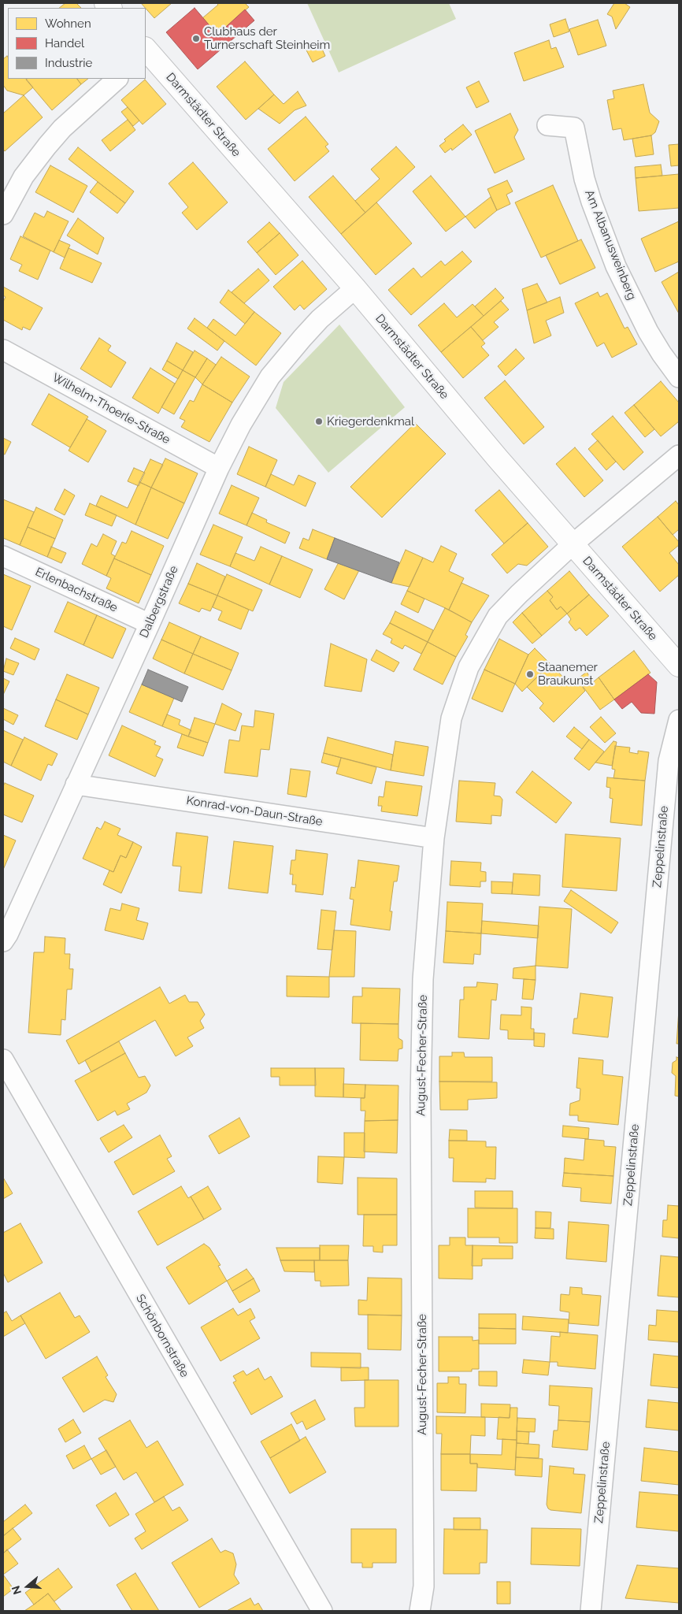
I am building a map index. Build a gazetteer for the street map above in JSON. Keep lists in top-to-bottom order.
{
  "streets": {
    "street": [
      "Darmstädter Straße",
      "Am Albanusweinberg",
      "Wilhelm-Thoerle-Straße",
      "Erlenbachstraße",
      "Dalbergstraße",
      "Konrad-von-Daun-Straße",
      "Zeppelinstraße",
      "August-Fecher-Straße",
      "Schönbornstraße"
    ]
  },
  "crossings": [
    ["Darmstädter Straße", "Dalbergstraße"],
    ["Darmstädter Straße", "August-Fecher-Straße"],
    ["Wilhelm-Thoerle-Straße", "Dalbergstraße"],
    ["Erlenbachstraße", "Dalbergstraße"],
    ["Dalbergstraße", "Konrad-von-Daun-Straße"],
    ["Konrad-von-Daun-Straße", "August-Fecher-Straße"]
  ],
  "places": ["Clubhaus der Turnerschaft Steinheim", "Kriegerdenkmal", "Staanemer Braukunst"],
  "legend": ["Wohnen", "Handel", "Industrie"],
  "north": "left"
}
